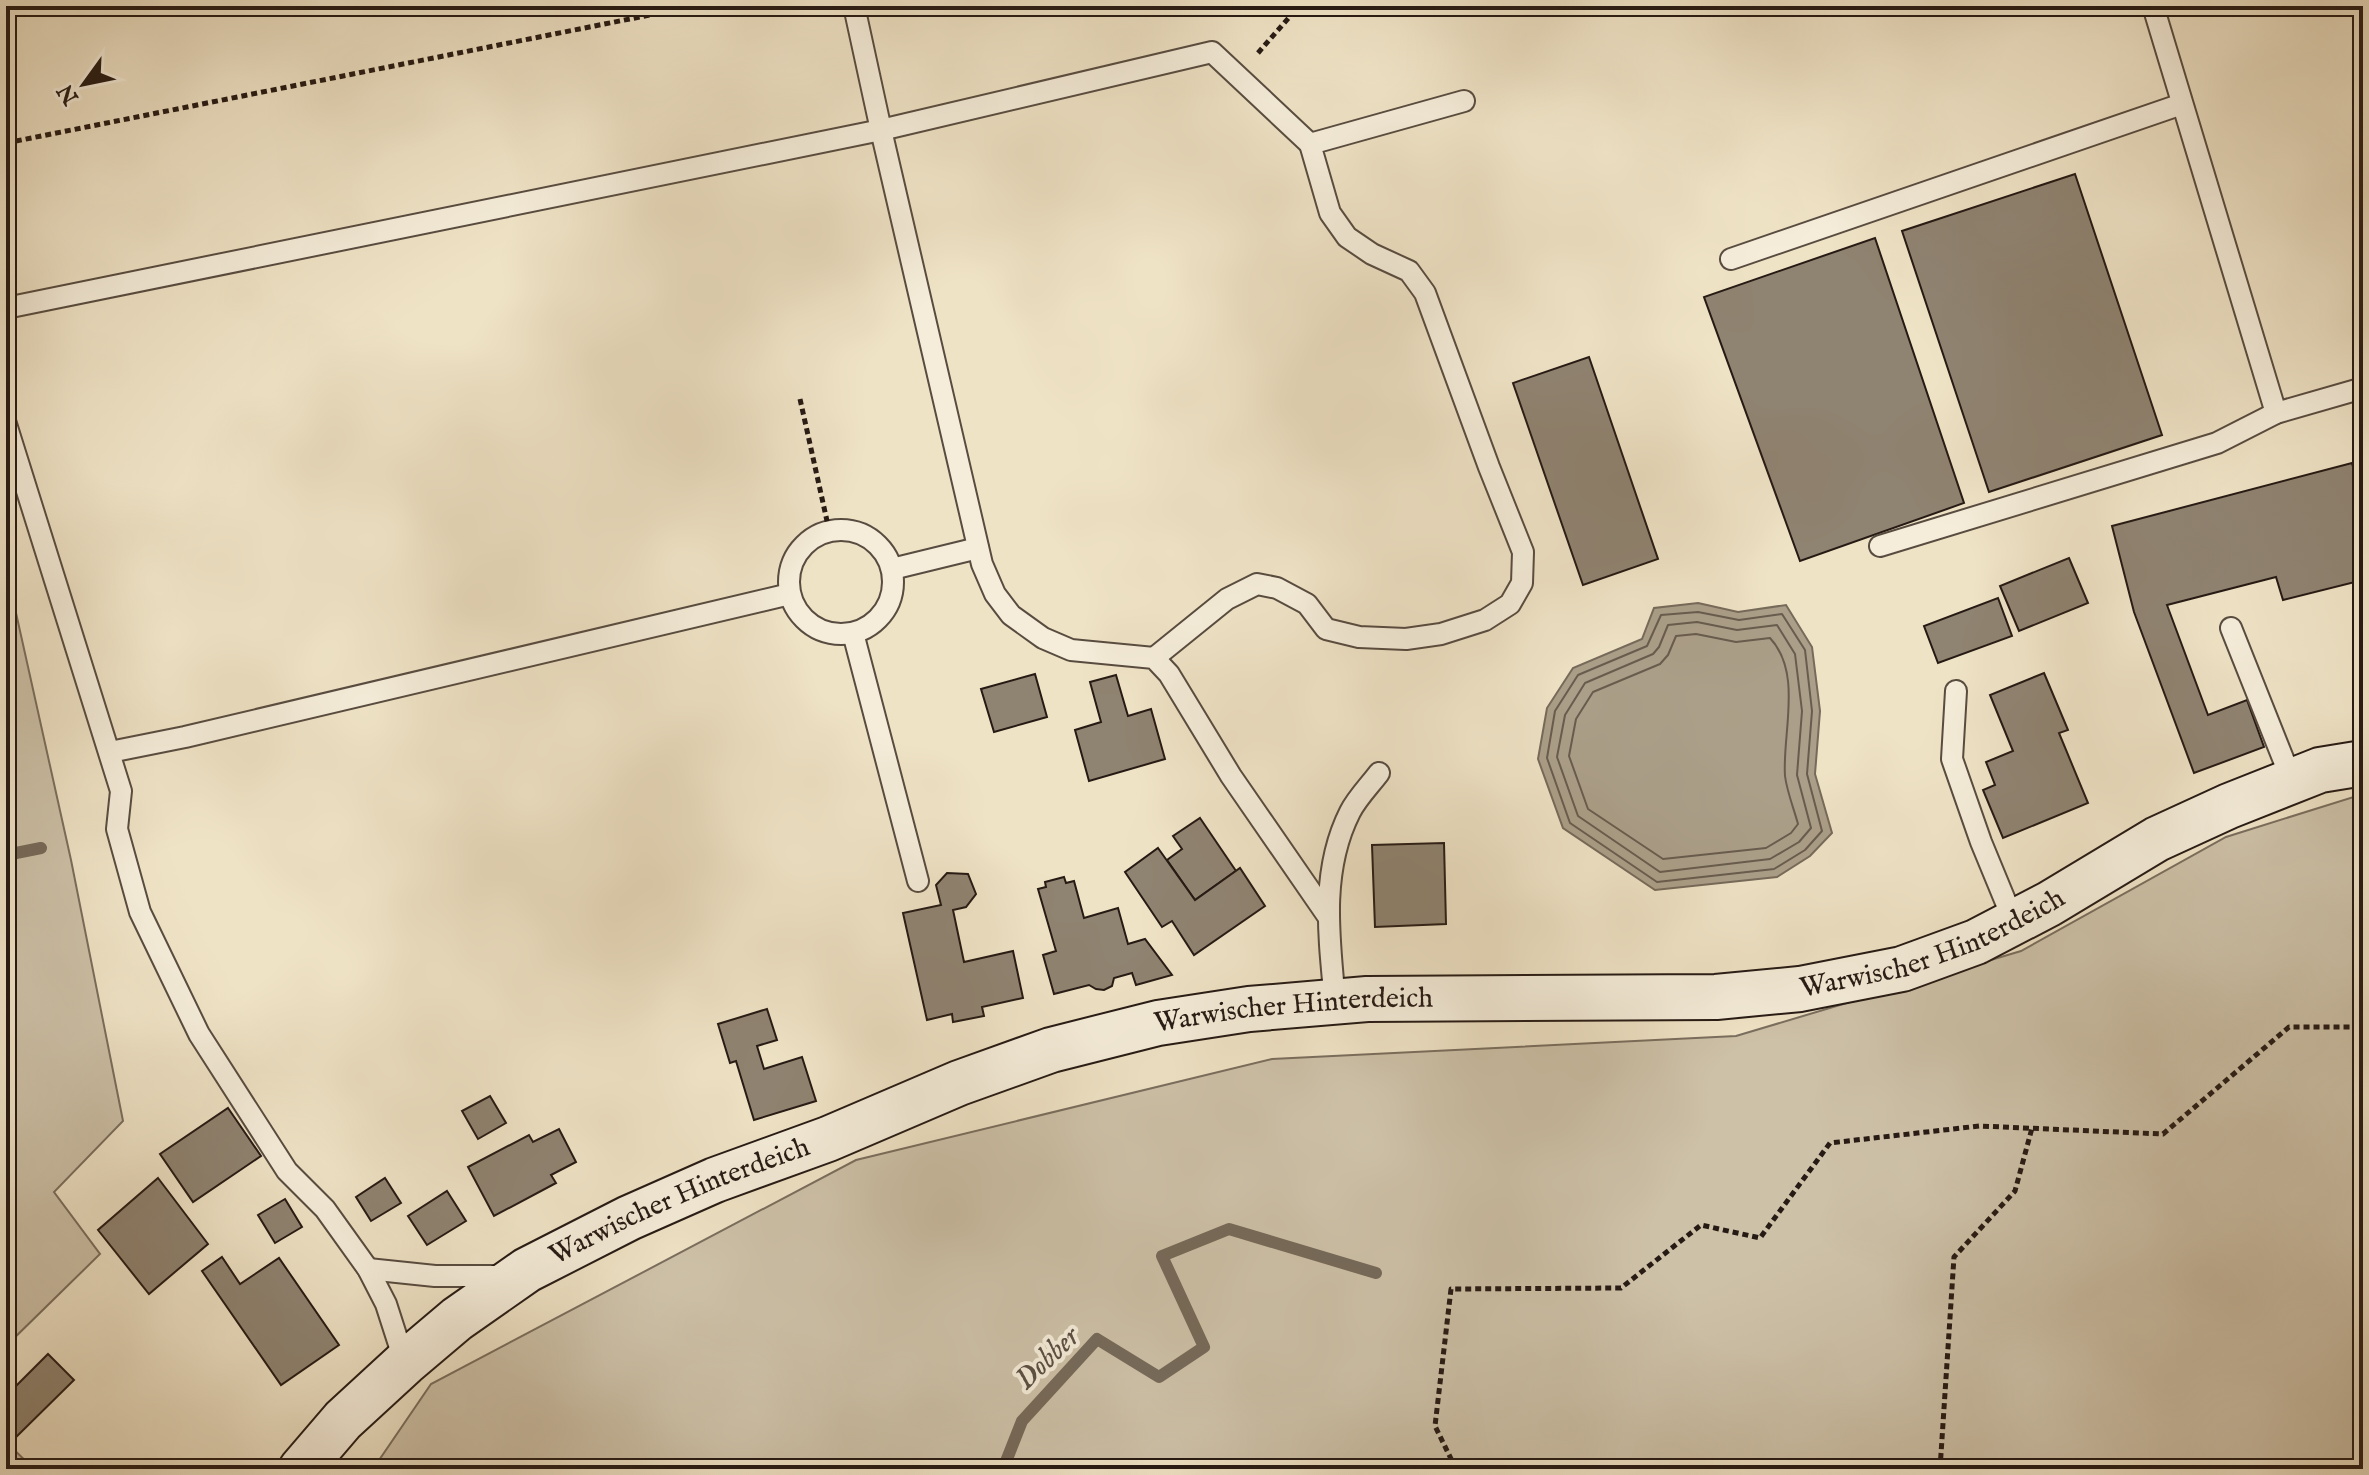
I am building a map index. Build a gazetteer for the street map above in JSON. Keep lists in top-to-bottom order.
{
  "streets": {
    "street": ["Warwischer Hinterdeich"]
  },
  "water": ["Dobber"],
  "north": "bottom left"
}
